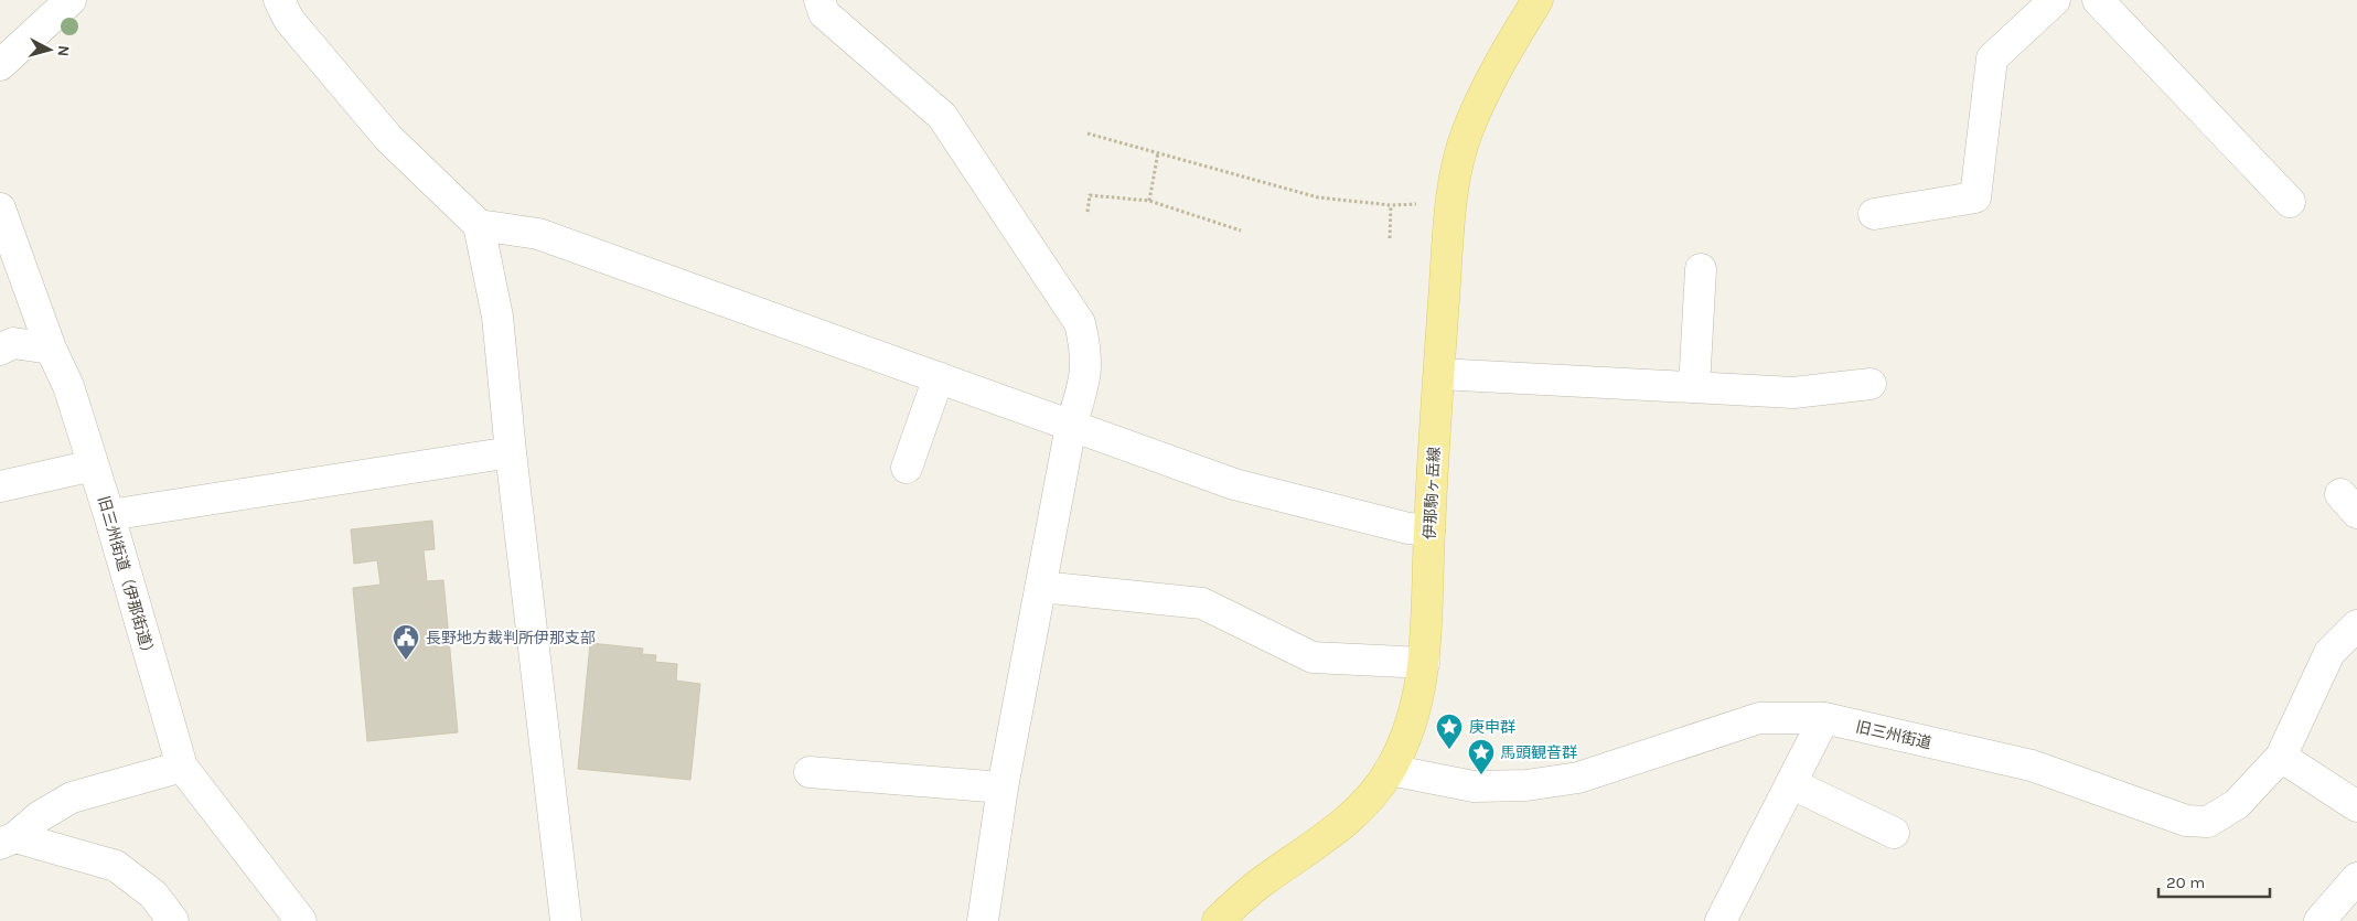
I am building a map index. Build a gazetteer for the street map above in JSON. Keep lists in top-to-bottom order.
{
  "streets": {
    "main road": ["伊那駒ヶ岳線"],
    "street": ["旧三州街道（伊那街道）", "旧三州街道"]
  },
  "crossings": [
    ["伊那駒ヶ岳線", "旧三州街道"]
  ],
  "places": {
    "public building": ["長野地方裁判所伊那支部"],
    "place": ["庚申群", "馬頭観音群"]
  },
  "scale_bar": "20 m",
  "north": "right"
}
